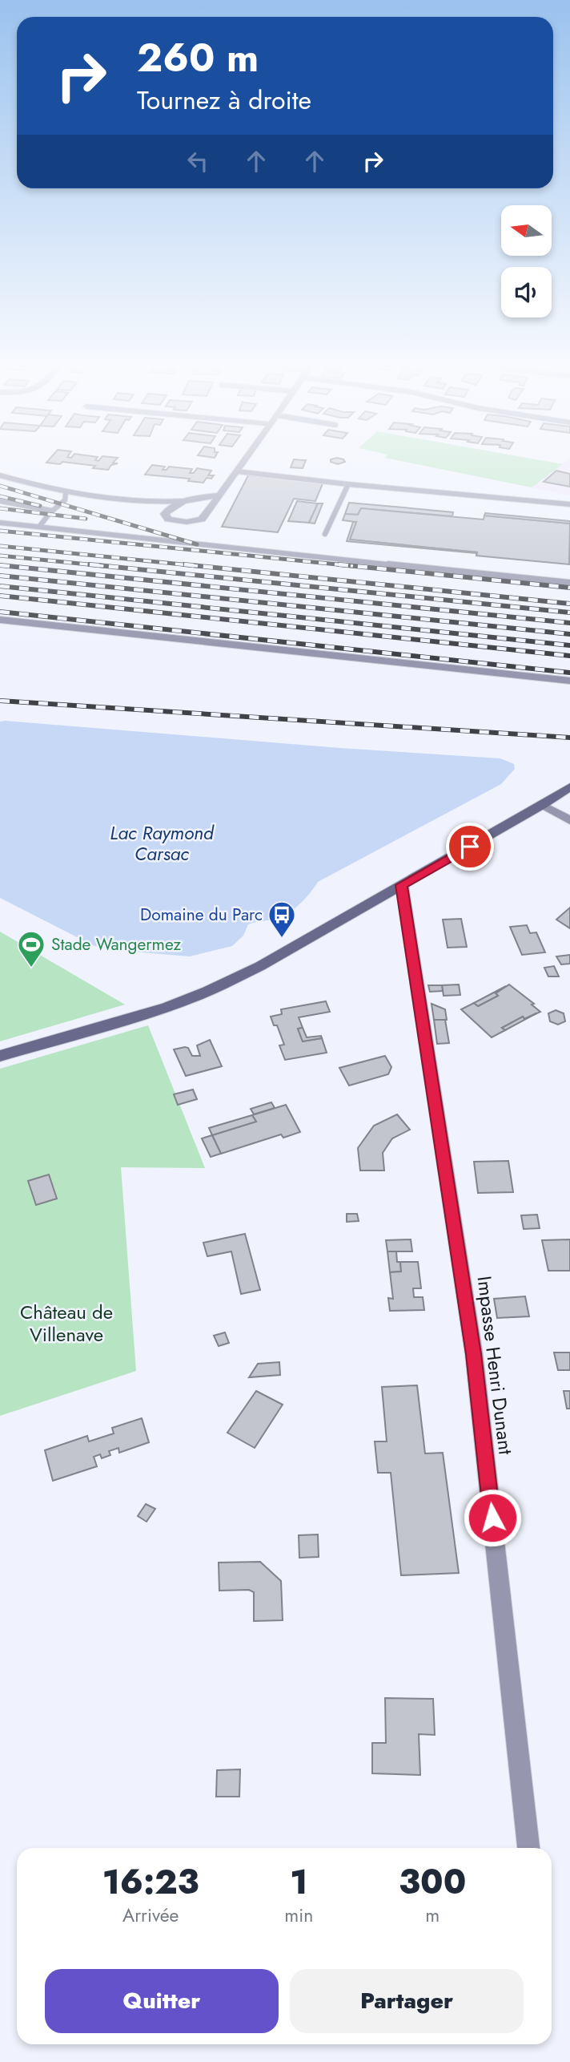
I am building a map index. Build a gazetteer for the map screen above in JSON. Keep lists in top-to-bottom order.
{
  "streets": {
    "street": ["Impasse Henri Dunant"]
  },
  "water": ["Lac Raymond Carsac"],
  "parks": ["Château de Villenave"],
  "places": {
    "bus stop": ["Domaine du Parc"],
    "sports": ["Stade Wangermez"]
  },
  "north": "left",
  "page": {
    "turn": ["260 m", "Tournez à droite"],
    "eta": [
      "16:23",
      "Arrivée",
      "1",
      "min",
      "300",
      "m"
    ],
    "buttons": ["Quitter", "Partager"]
  }
}
